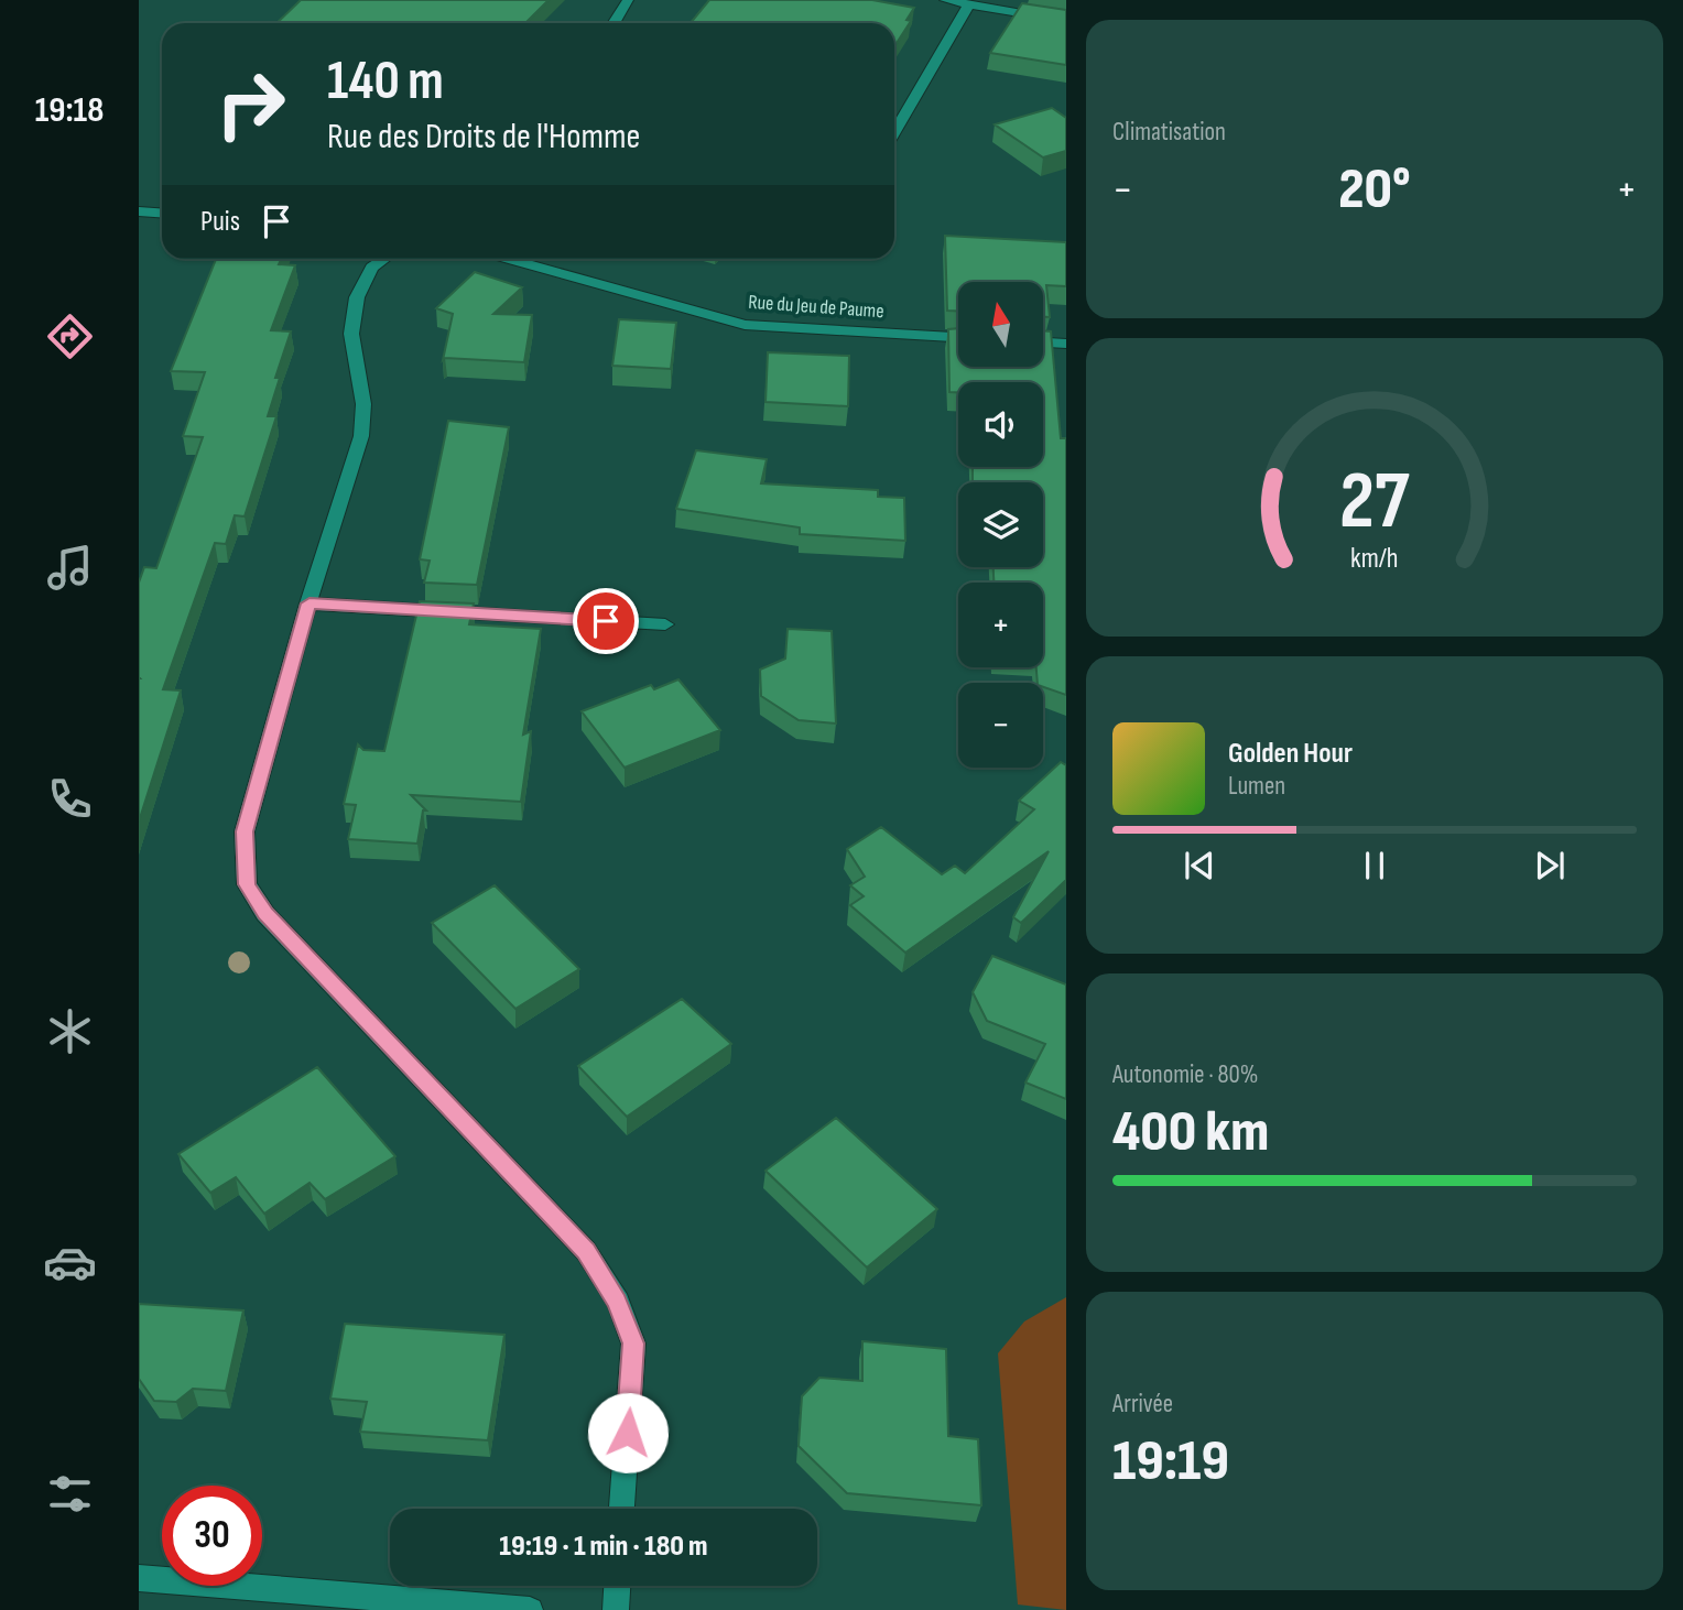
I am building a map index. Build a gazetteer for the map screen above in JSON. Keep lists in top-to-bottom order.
{
  "streets": {
    "street": ["Rue du Jeu de Paume"]
  },
  "north": "top",
  "page": {
    "tabs": "19:18",
    "tile": [
      "Climatisation",
      ["Autonomie · 80%", "400 km"],
      ["Arrivée", "19:19"]
    ],
    "turn": ["140 m", "Rue des Droits de l'Homme"],
    "heat": ["−", "20°", "+"],
    "then": "Puis",
    "map_buttons": ["+", "−"],
    "song": ["Golden Hour", "Lumen"],
    "limit": "30",
    "trip": "19:19 · 1 min · 180 m",
    "gauge": ["27", "km/h"]
  }
}
